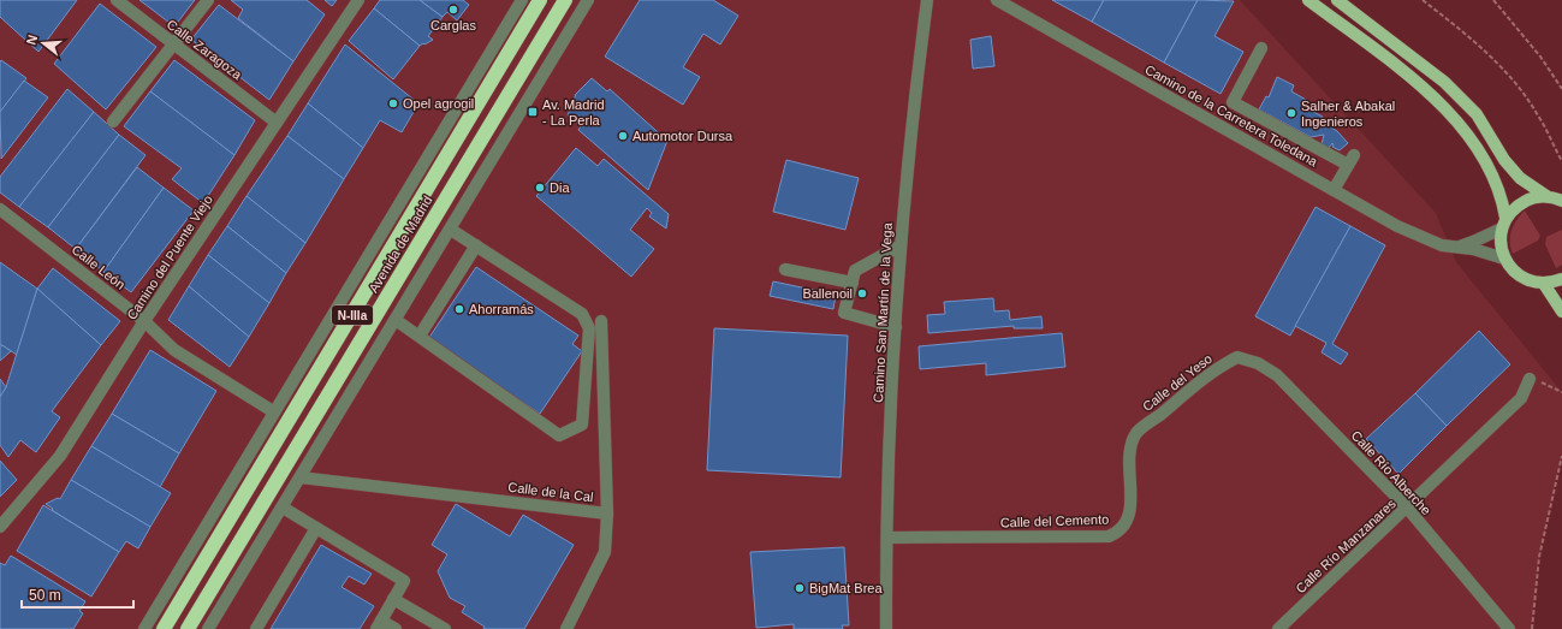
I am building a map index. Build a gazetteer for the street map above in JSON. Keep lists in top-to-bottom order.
{
  "streets": {
    "highway": ["Avenida de Madrid", "N-IIIa"],
    "street": [
      "Calle Zaragoza",
      "Camino de la Carretera Toledana",
      "Camino del Puente Viejo",
      "Calle León",
      "Camino San Martín de la Vega",
      "Calle del Yeso",
      "Calle Río Alberche",
      "Calle de la Cal",
      "Calle del Cemento",
      "Calle Río Manzanares"
    ]
  },
  "crossings": [
    ["Calle Zaragoza", "Camino del Puente Viejo"],
    ["Camino del Puente Viejo", "Calle León"],
    ["Camino San Martín de la Vega", "Calle del Cemento"],
    ["Calle del Yeso", "Calle Río Alberche"],
    ["Calle del Yeso", "Calle del Cemento"],
    ["Calle Río Alberche", "Calle Río Manzanares"]
  ],
  "places": {
    "other": [
      "Carglas",
      "Opel agrogil",
      "Salher & Abakal Ingenieros",
      "Automotor Dursa",
      "Dia",
      "Ballenoil",
      "Ahorramás",
      "BigMat Brea"
    ],
    "transit": ["Av. Madrid - La Perla"]
  },
  "scale_bar": "50 m",
  "north": "left"
}
